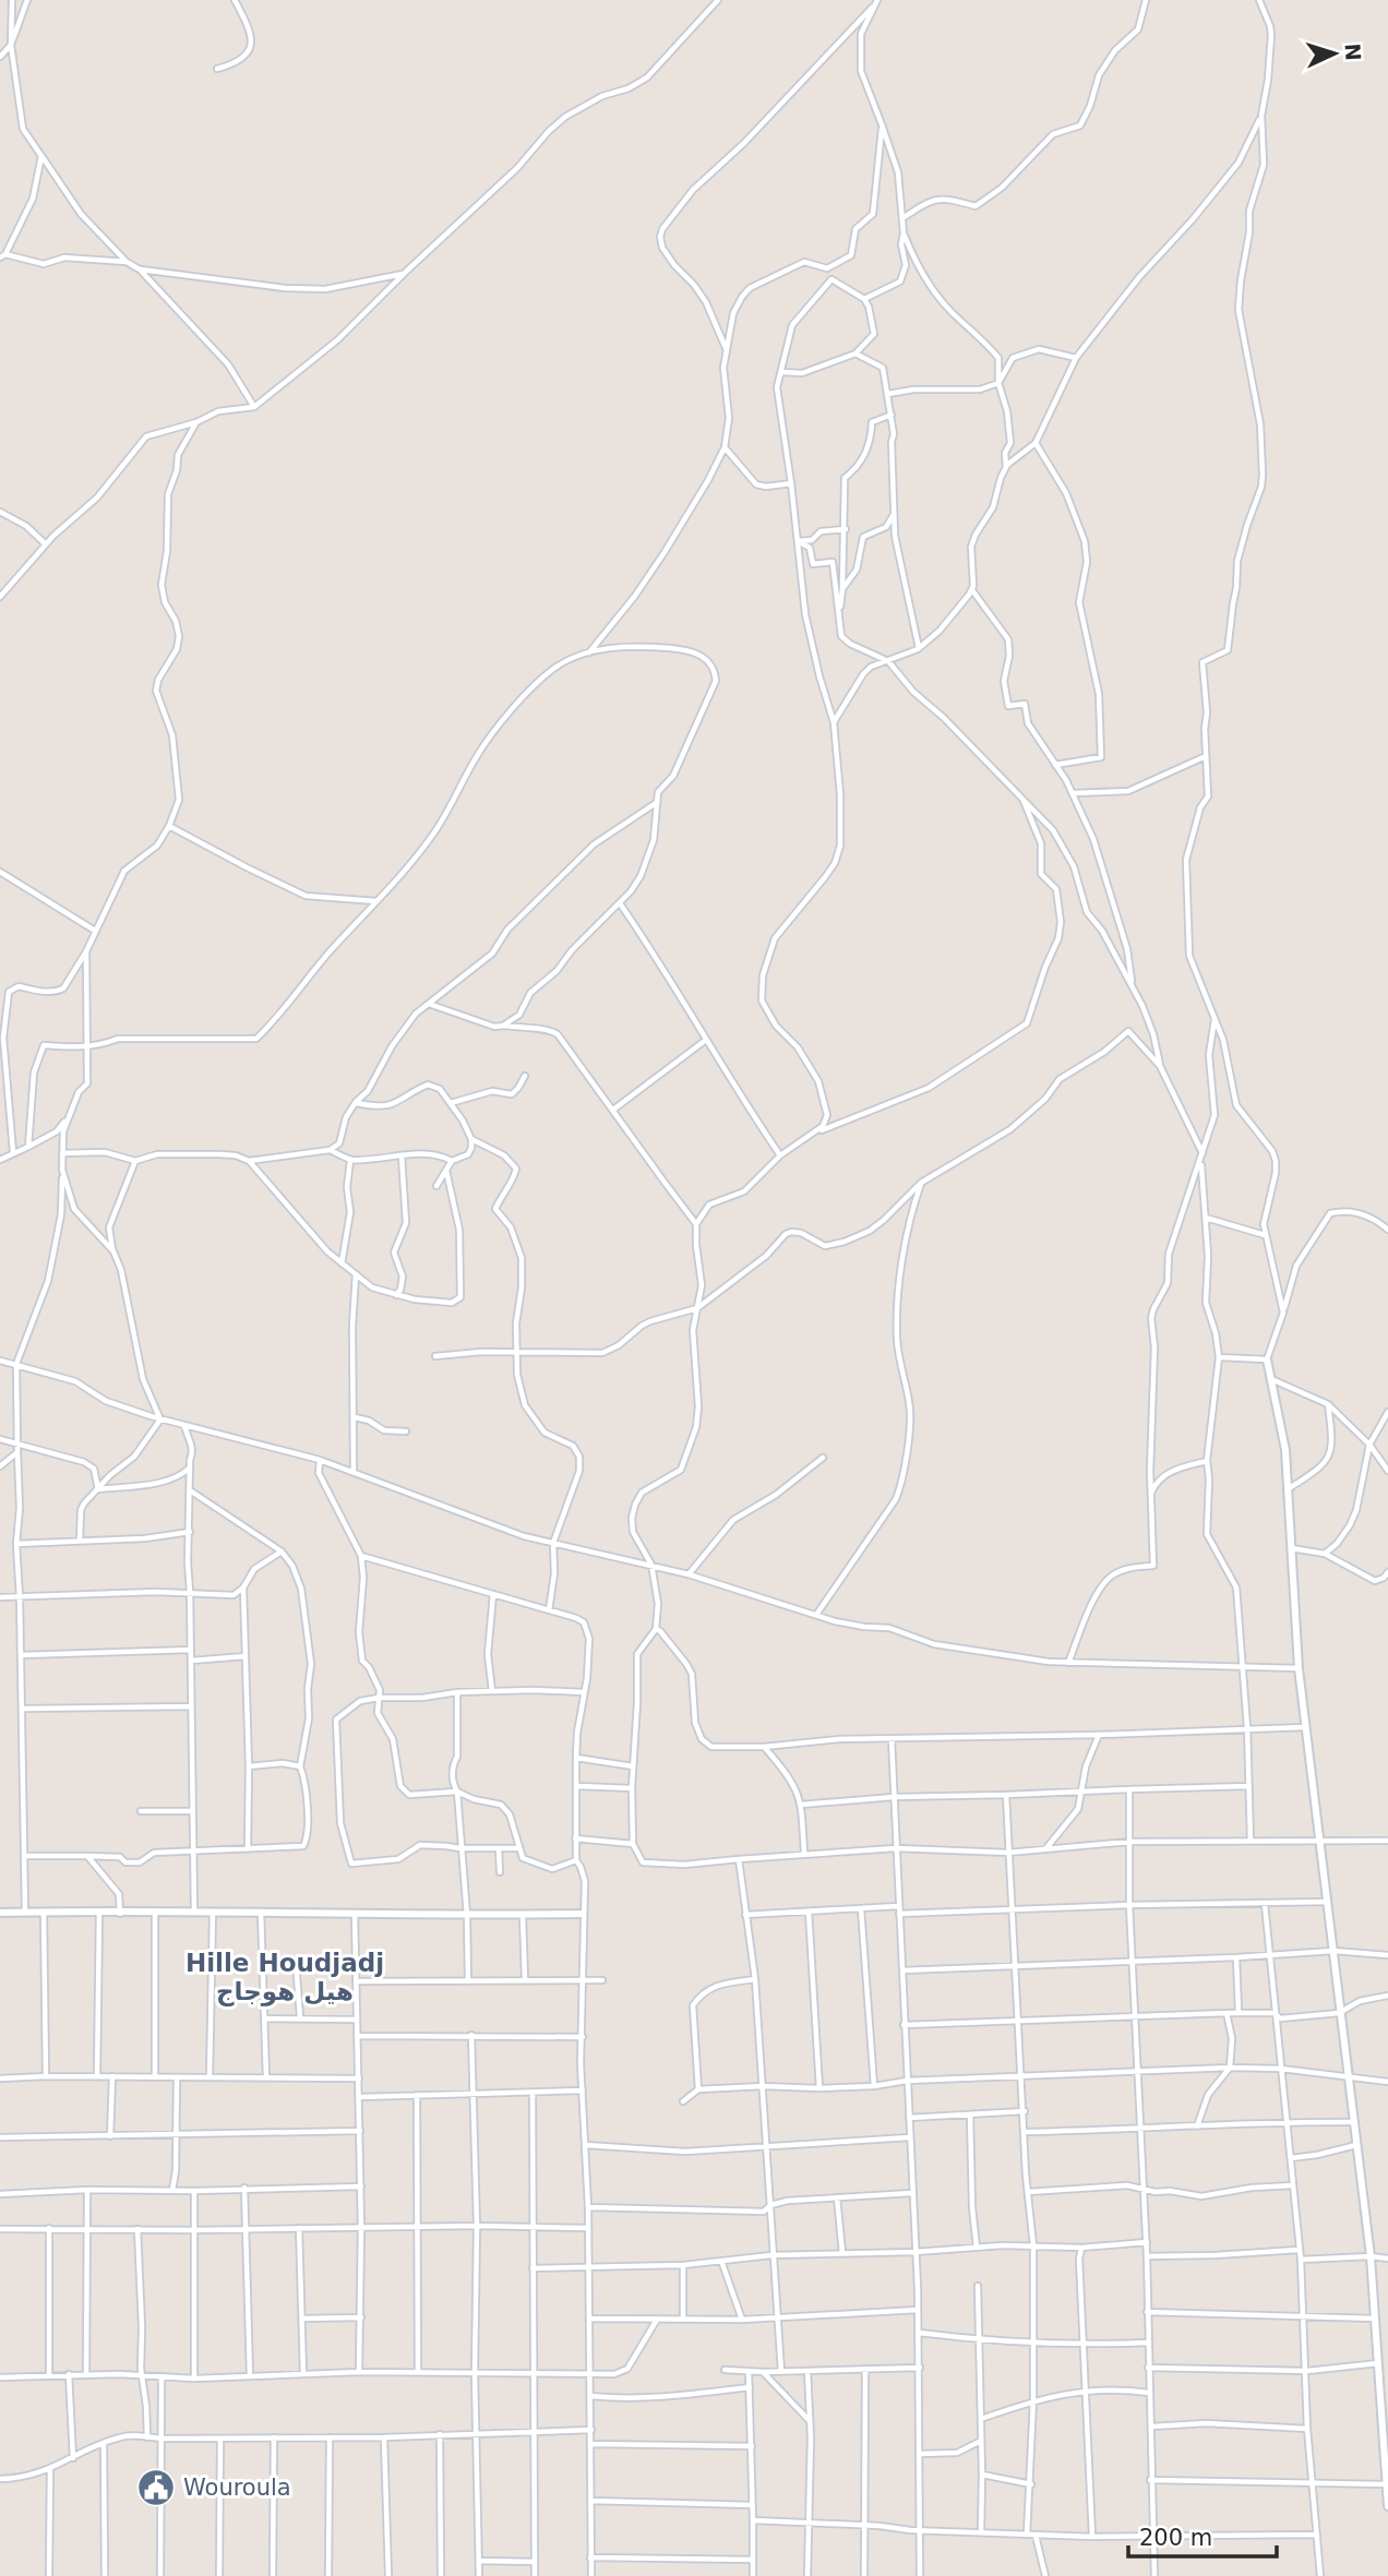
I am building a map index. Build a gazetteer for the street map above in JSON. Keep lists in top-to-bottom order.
{
  "districts": ["Hille Houdjadj هيل هوجاج"],
  "places": {
    "public building": ["Wouroula"]
  },
  "scale_bar": "200 m",
  "north": "right"
}
